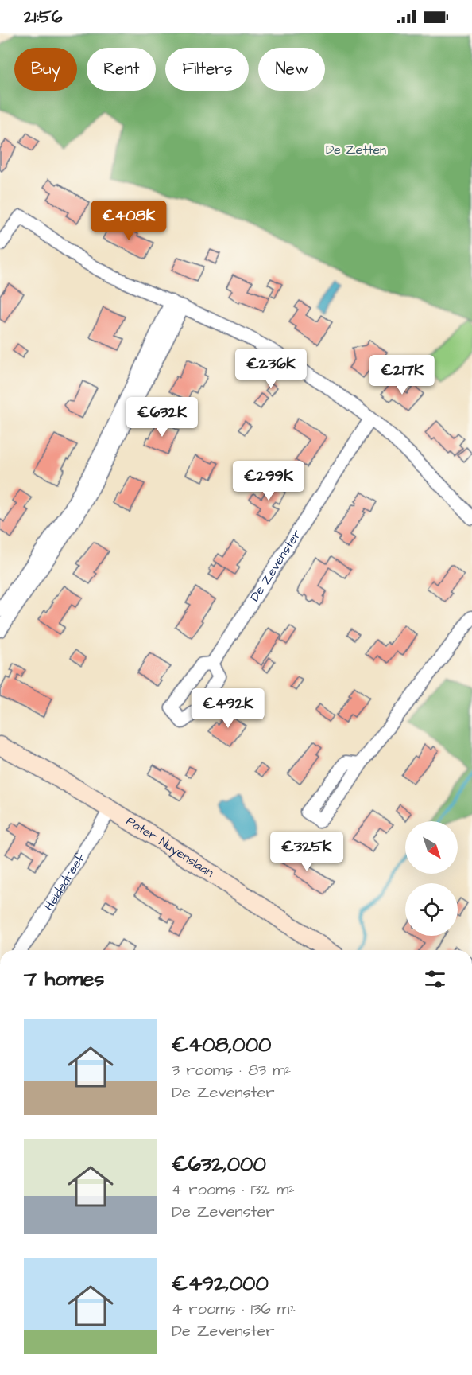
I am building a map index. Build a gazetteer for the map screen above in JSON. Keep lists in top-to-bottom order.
{
  "streets": {
    "street": ["De Zevenster", "Pater Nuyenslaan", "Heidedreef"]
  },
  "crossings": [
    ["Pater Nuyenslaan", "Heidedreef"]
  ],
  "parks": ["De Zetten"],
  "north": "bottom right",
  "page": {
    "status": "21:56",
    "chip": [
      "Buy",
      "Rent",
      "Filters",
      "New"
    ],
    "price": [
      "€408K",
      "€236K",
      "€217K",
      "€632K",
      "€299K",
      "€492K",
      "€325K"
    ],
    "heading": "7 homes",
    "list": [
      {
        "name": "€408,000",
        "note": "3 rooms · 83 m² · De Zevenster"
      },
      {
        "name": "€632,000",
        "note": "4 rooms · 132 m² · De Zevenster"
      },
      {
        "name": "€492,000",
        "note": "4 rooms · 136 m² · De Zevenster"
      }
    ]
  }
}
